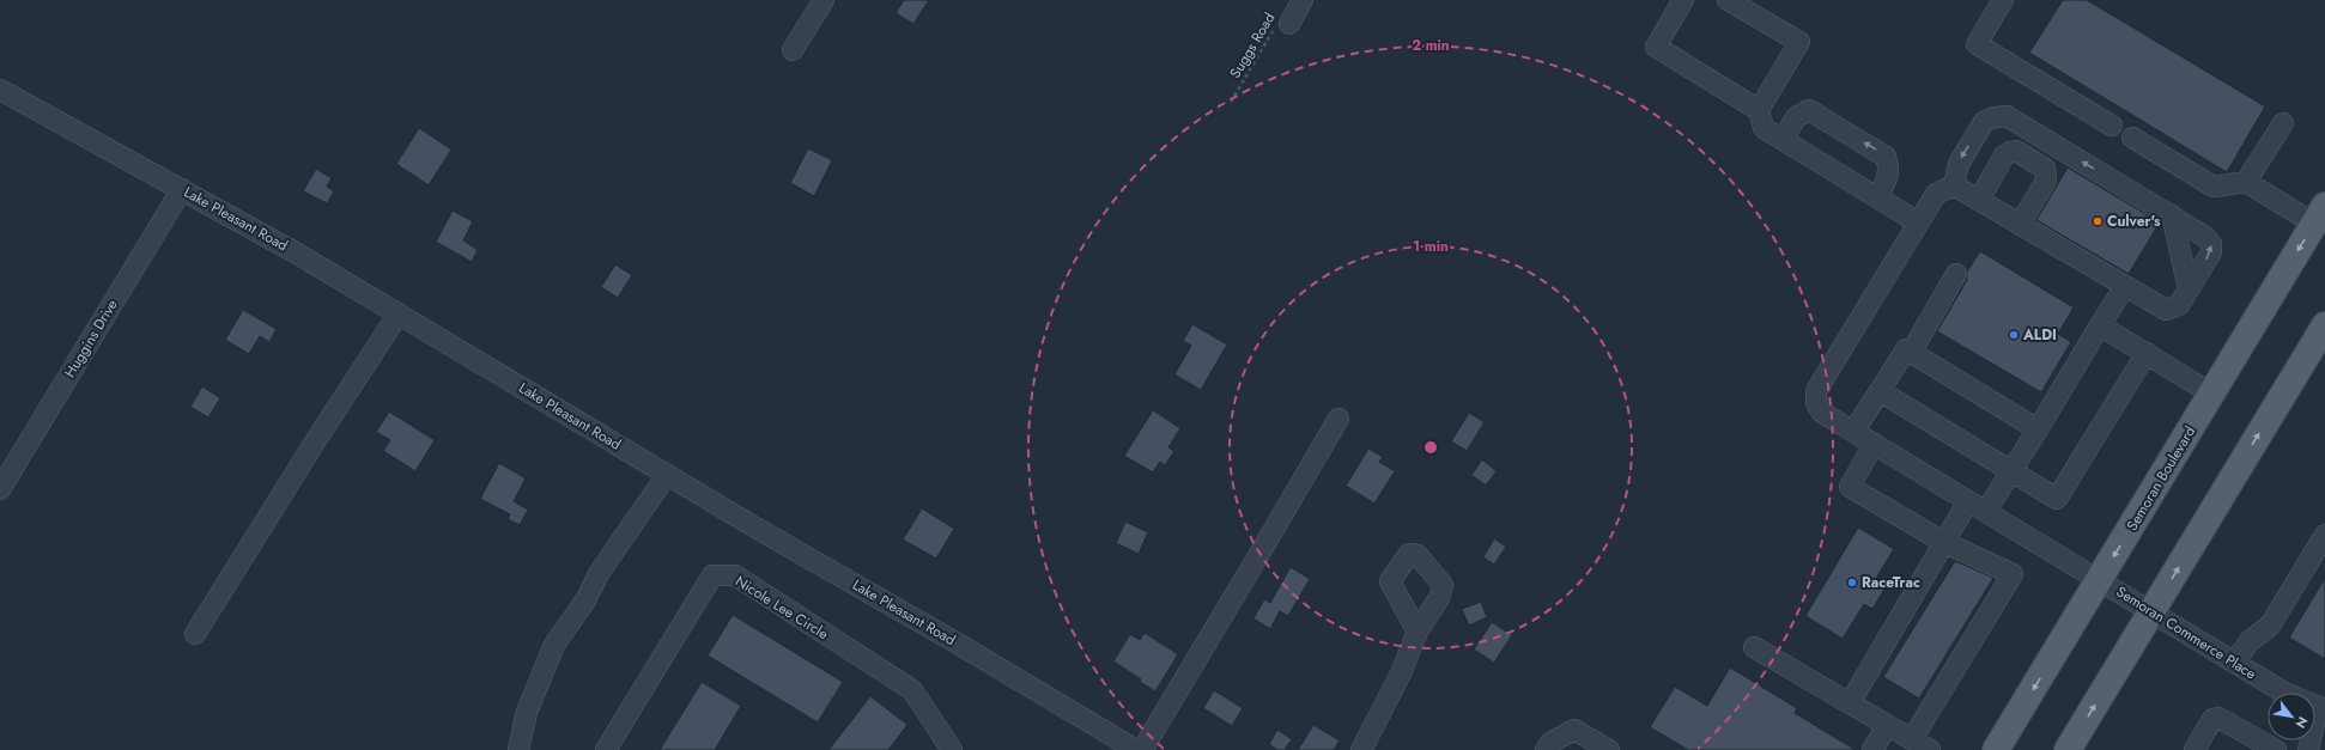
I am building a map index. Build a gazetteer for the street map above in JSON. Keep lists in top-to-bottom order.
{
  "streets": {
    "main road": ["Semoran Boulevard"],
    "street": [
      "Lake Pleasant Road",
      "Huggins Drive",
      "Nicole Lee Circle",
      "Semoran Commerce Place"
    ],
    "path": ["Suggs Road"]
  },
  "crossings": [
    ["Lake Pleasant Road", "Huggins Drive"],
    ["Semoran Boulevard", "Semoran Commerce Place"]
  ],
  "places": ["Culver's", "ALDI", "RaceTrac"],
  "north": "bottom right",
  "rings": ["2 min", "1 min"]
}
